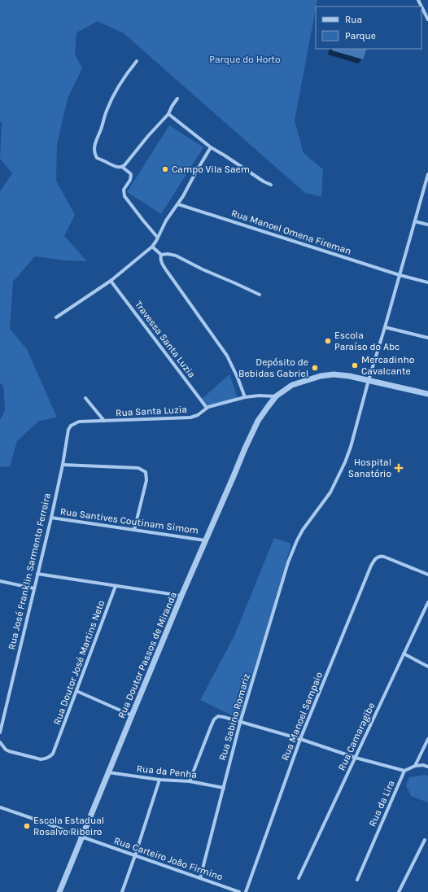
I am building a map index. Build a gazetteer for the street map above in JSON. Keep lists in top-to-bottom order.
{
  "streets": {
    "street": [
      "Rua Manoel Omena Fireman",
      "Travessa Santa Luzia",
      "Rua Santa Luzia",
      "Rua Santives Coutinam Simom",
      "Rua José Franklin Sarmento Ferreira",
      "Rua Doutor Passos de Miranda",
      "Rua Doutor José Martins Neto",
      "Rua Manoel Sampaio",
      "Rua Sabino Romariz",
      "Rua Camaragibe",
      "Rua da Penha",
      "Rua da Lira",
      "Rua Carteiro João Firmino"
    ]
  },
  "crossings": [
    ["Rua Manoel Omena Fireman", "Rua Sabino Romariz"],
    ["Travessa Santa Luzia", "Rua Santa Luzia"],
    ["Rua Santa Luzia", "Rua José Franklin Sarmento Ferreira"],
    ["Rua Santa Luzia", "Rua Doutor Passos de Miranda"],
    ["Rua Santives Coutinam Simom", "Rua José Franklin Sarmento Ferreira"],
    ["Rua Santives Coutinam Simom", "Rua Doutor Passos de Miranda"],
    ["Rua Doutor Passos de Miranda", "Rua Sabino Romariz"],
    ["Rua Doutor Passos de Miranda", "Rua da Penha"],
    ["Rua Doutor Passos de Miranda", "Rua Carteiro João Firmino"],
    ["Rua Sabino Romariz", "Rua da Penha"],
    ["Rua Sabino Romariz", "Rua Carteiro João Firmino"]
  ],
  "parks": ["Parque do Horto"],
  "places": {
    "other": [
      "Campo Vila Saem",
      "Escola Paraíso do Abc",
      "Mercadinho Cavalcante",
      "Depósito de Bebidas Gabriel",
      "Escola Estadual Rosalvo Ribeiro"
    ],
    "health": ["Hospital Sanatório"]
  },
  "legend": ["Rua", "Parque"]
}
